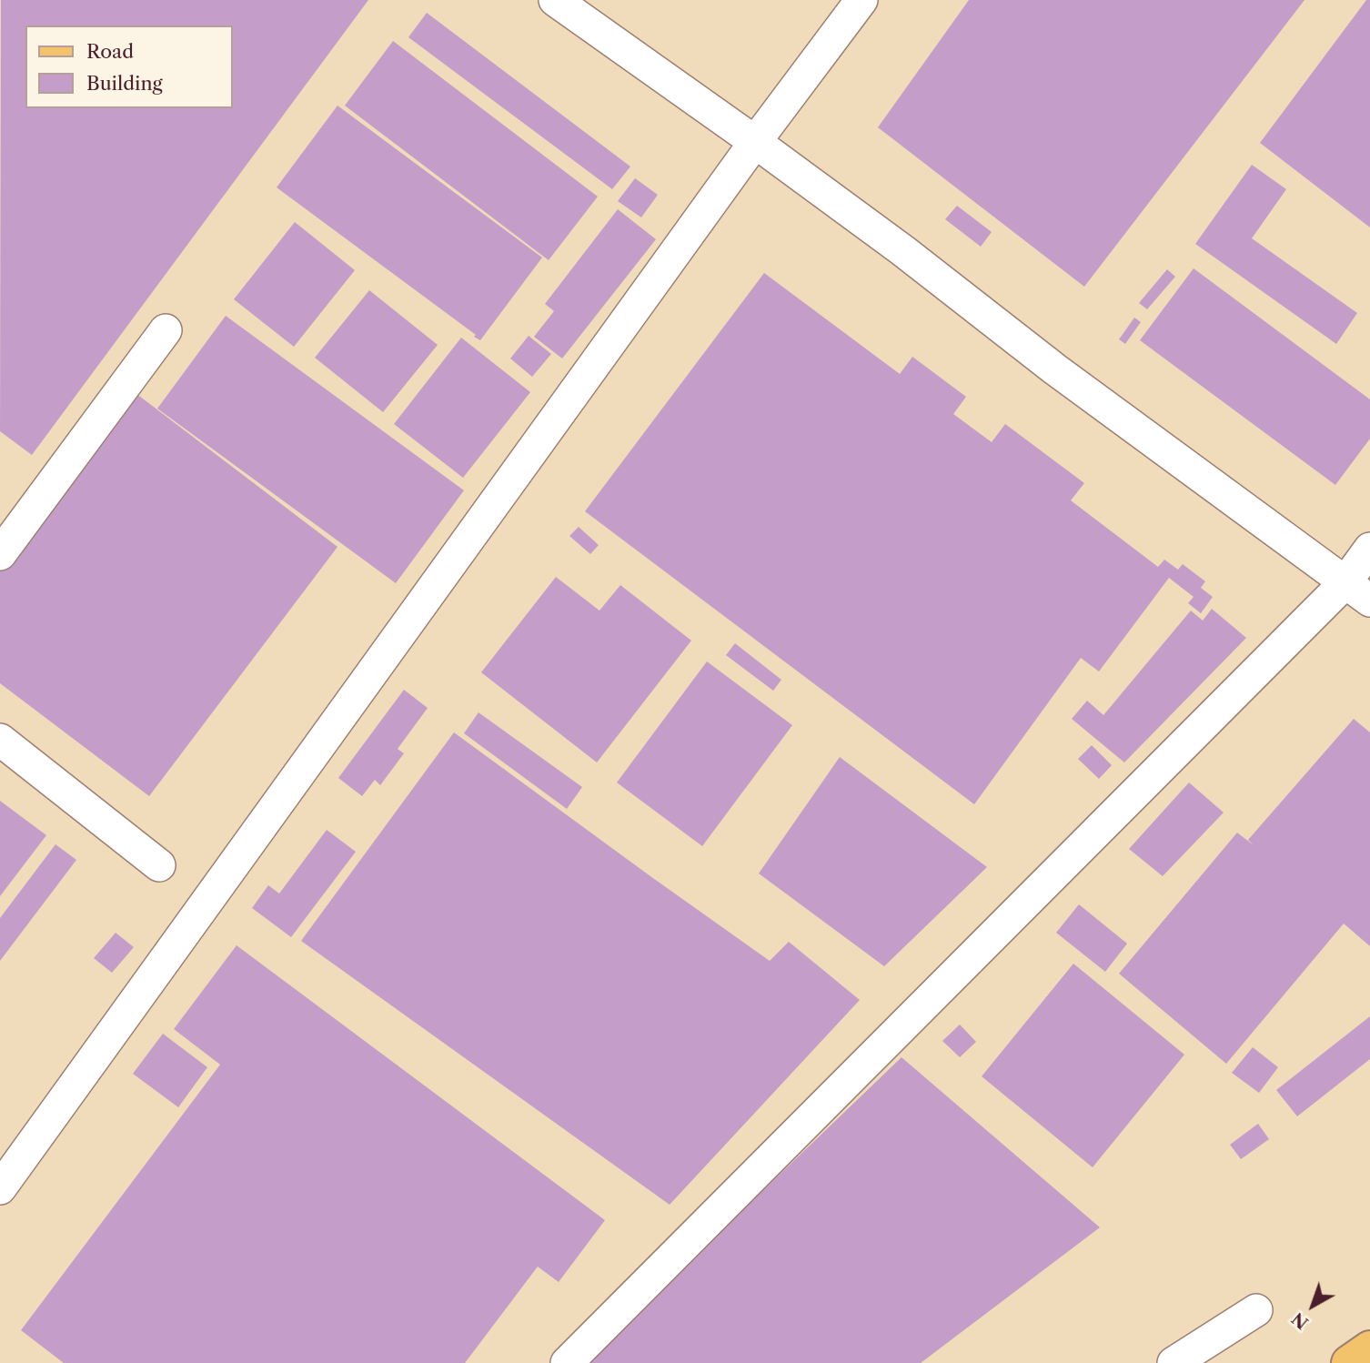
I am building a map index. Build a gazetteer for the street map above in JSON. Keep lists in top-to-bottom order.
{
  "legend": ["Road", "Building"],
  "north": "bottom left"
}
